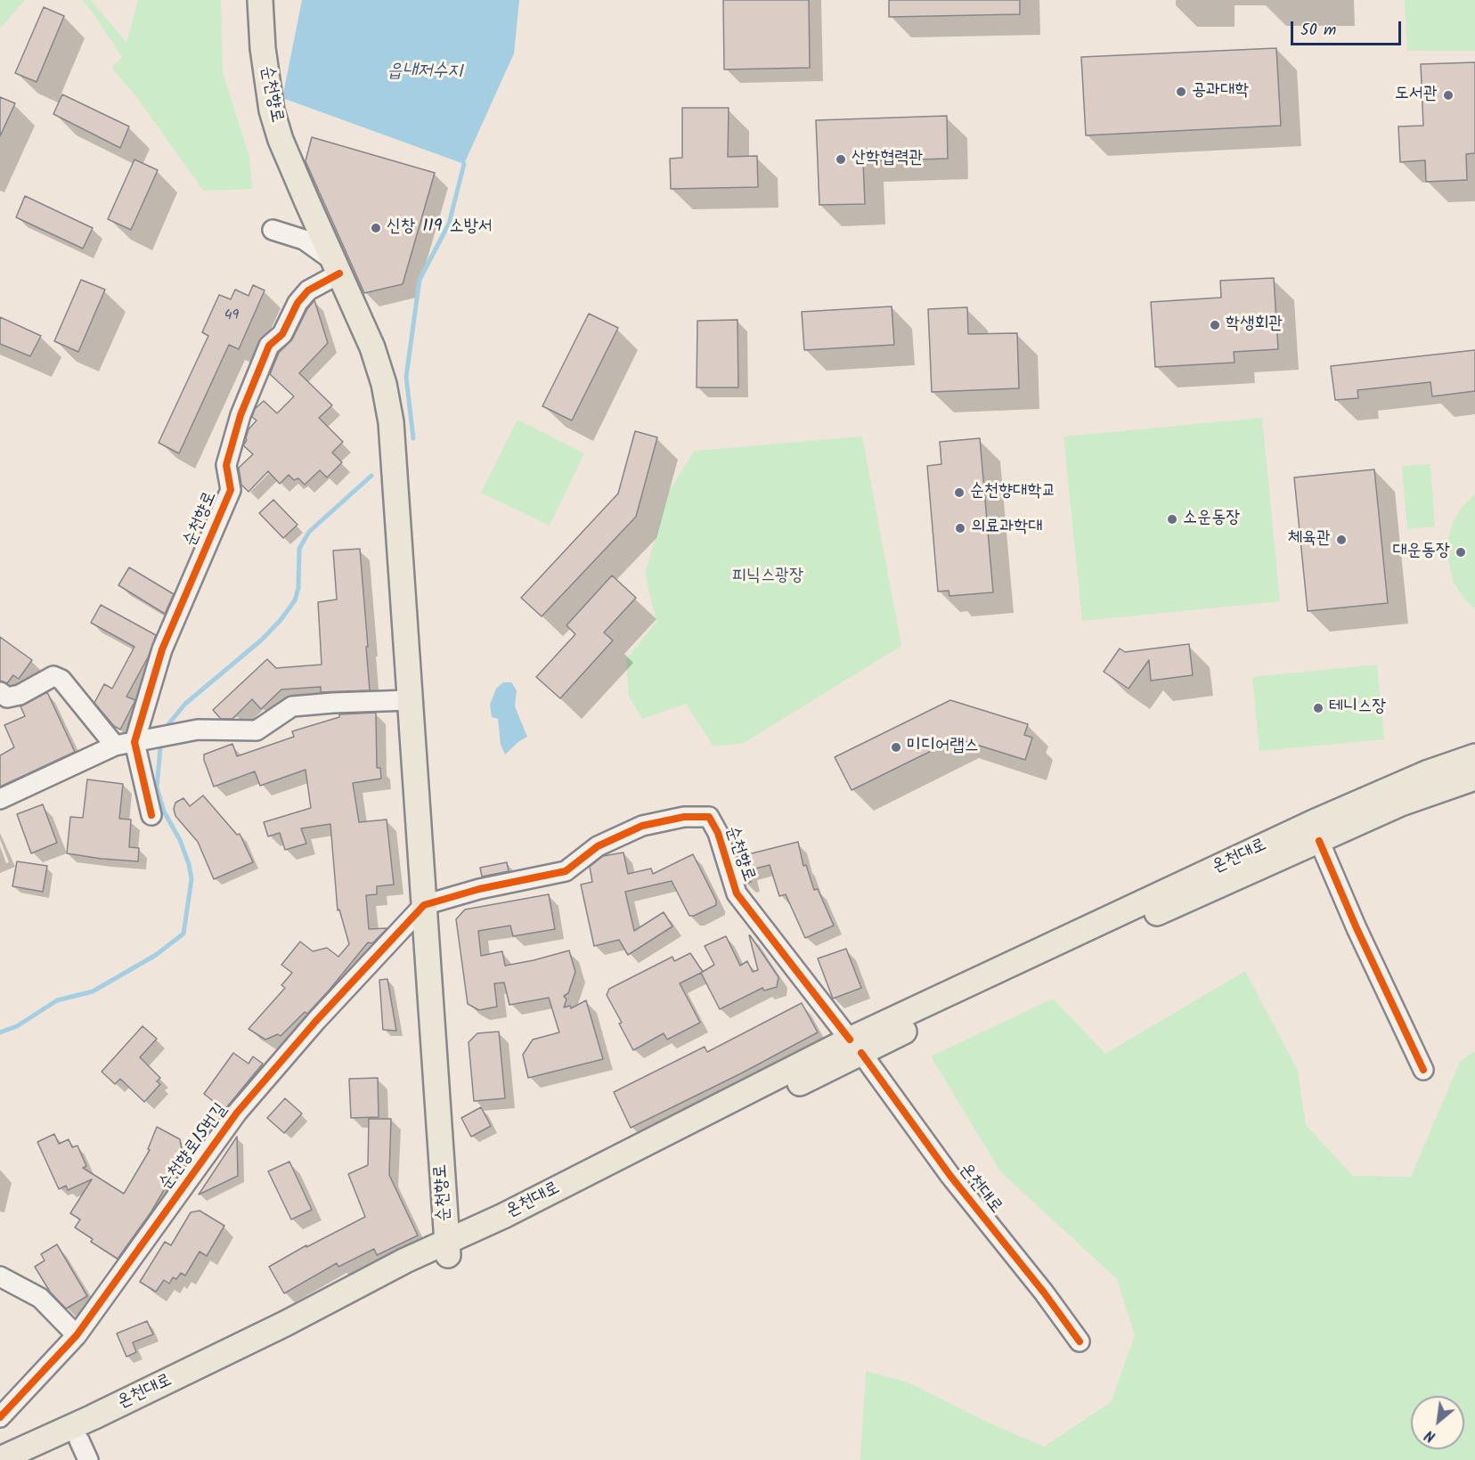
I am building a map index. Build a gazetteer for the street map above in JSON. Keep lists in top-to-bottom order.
{
  "streets": {
    "main road": ["순천향로", "온천대로"],
    "street": ["순천향로15번길"]
  },
  "crossings": [
    ["순천향로", "온천대로"],
    ["순천향로", "순천향로15번길"]
  ],
  "water": ["읍내저수지"],
  "parks": ["피닉스광장"],
  "places": [
    "공과대학",
    "도서관",
    "산학협력관",
    "신창 119 소방서",
    "학생회관",
    "순천향대학교",
    "소운동장",
    "의료과학대",
    "체육관",
    "대운동장",
    "테니스장",
    "미디어랩스"
  ],
  "house_numbers": ["49"],
  "scale_bar": "50 m",
  "north": "bottom left"
}
